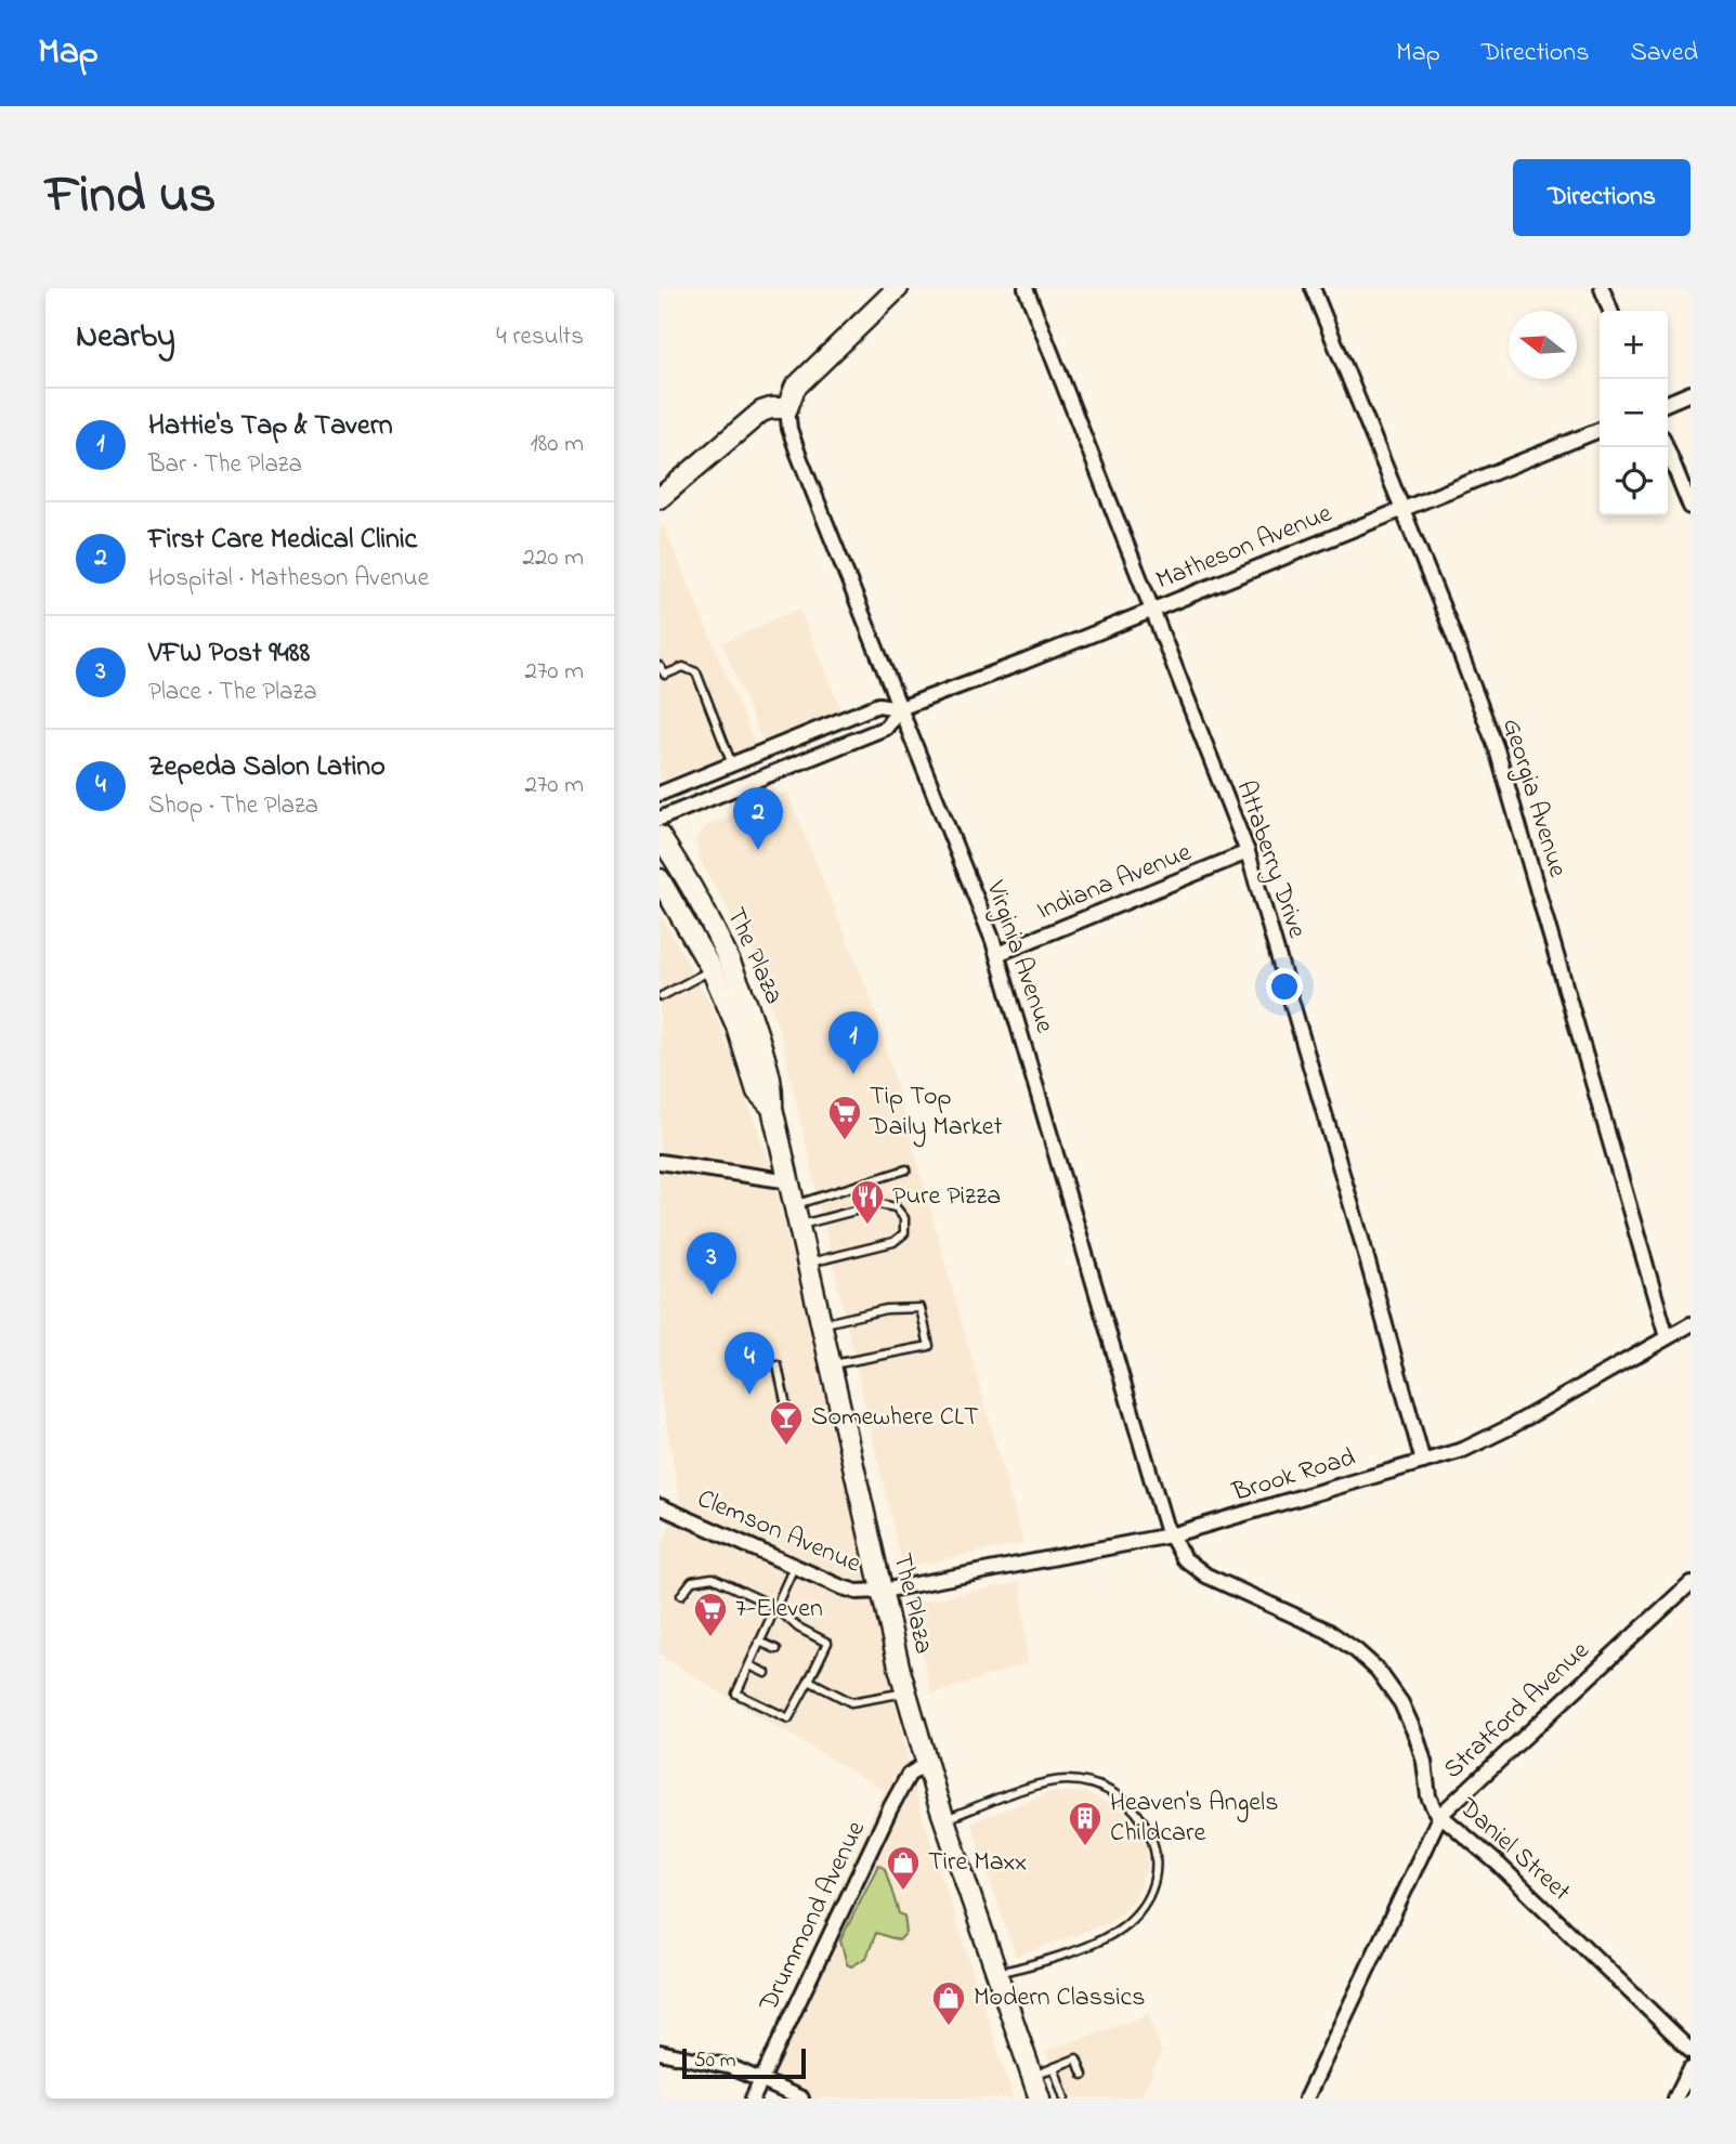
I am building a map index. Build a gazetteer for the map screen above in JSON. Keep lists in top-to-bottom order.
{
  "streets": {
    "main road": ["The Plaza"],
    "street": [
      "Matheson Avenue",
      "Georgia Avenue",
      "Attaberry Drive",
      "Indiana Avenue",
      "Virginia Avenue",
      "Brook Road",
      "Clemson Avenue",
      "Stratford Avenue",
      "Daniel Street",
      "Drummond Avenue"
    ]
  },
  "crossings": [
    ["Matheson Avenue", "Georgia Avenue"],
    ["Matheson Avenue", "Attaberry Drive"],
    ["Matheson Avenue", "Virginia Avenue"],
    ["Georgia Avenue", "Brook Road"],
    ["Attaberry Drive", "Indiana Avenue"],
    ["Attaberry Drive", "Brook Road"],
    ["Indiana Avenue", "Virginia Avenue"],
    ["The Plaza", "Brook Road"],
    ["The Plaza", "Clemson Avenue"],
    ["The Plaza", "Drummond Avenue"],
    ["Virginia Avenue", "Brook Road"],
    ["Virginia Avenue", "Daniel Street"],
    ["Brook Road", "Clemson Avenue"],
    ["Brook Road", "Daniel Street"],
    ["Stratford Avenue", "Daniel Street"]
  ],
  "places": {
    "supermarket": ["Tip Top Daily Market", "7-Eleven"],
    "restaurant": ["Pure Pizza"],
    "bar": ["Somewhere CLT"],
    "building": ["Heaven's Angels Childcare"],
    "shop": ["Tire Maxx", "Modern Classics"]
  },
  "scale_bar": "50 m",
  "north": "left",
  "page": {
    "header": "Map",
    "nav": ["Map", "Directions", "Saved"],
    "title": "Find us",
    "buttons": "Directions",
    "heading": ["Nearby", "4 results"],
    "map_buttons": ["+", "−"],
    "list": [
      {
        "mark": "1",
        "name": "Hattie's Tap & Tavern",
        "note": "Bar · The Plaza",
        "value": "180 m"
      },
      {
        "mark": "2",
        "name": "First Care Medical Clinic",
        "note": "Hospital · Matheson Avenue",
        "value": "220 m"
      },
      {
        "mark": "3",
        "name": "VFW Post 9488",
        "note": "Place · The Plaza",
        "value": "270 m"
      },
      {
        "mark": "4",
        "name": "Zepeda Salon Latino",
        "note": "Shop · The Plaza",
        "value": "270 m"
      }
    ],
    "pins": [
      "2",
      "1",
      "3",
      "4"
    ],
    "scale": "50 m"
  }
}
